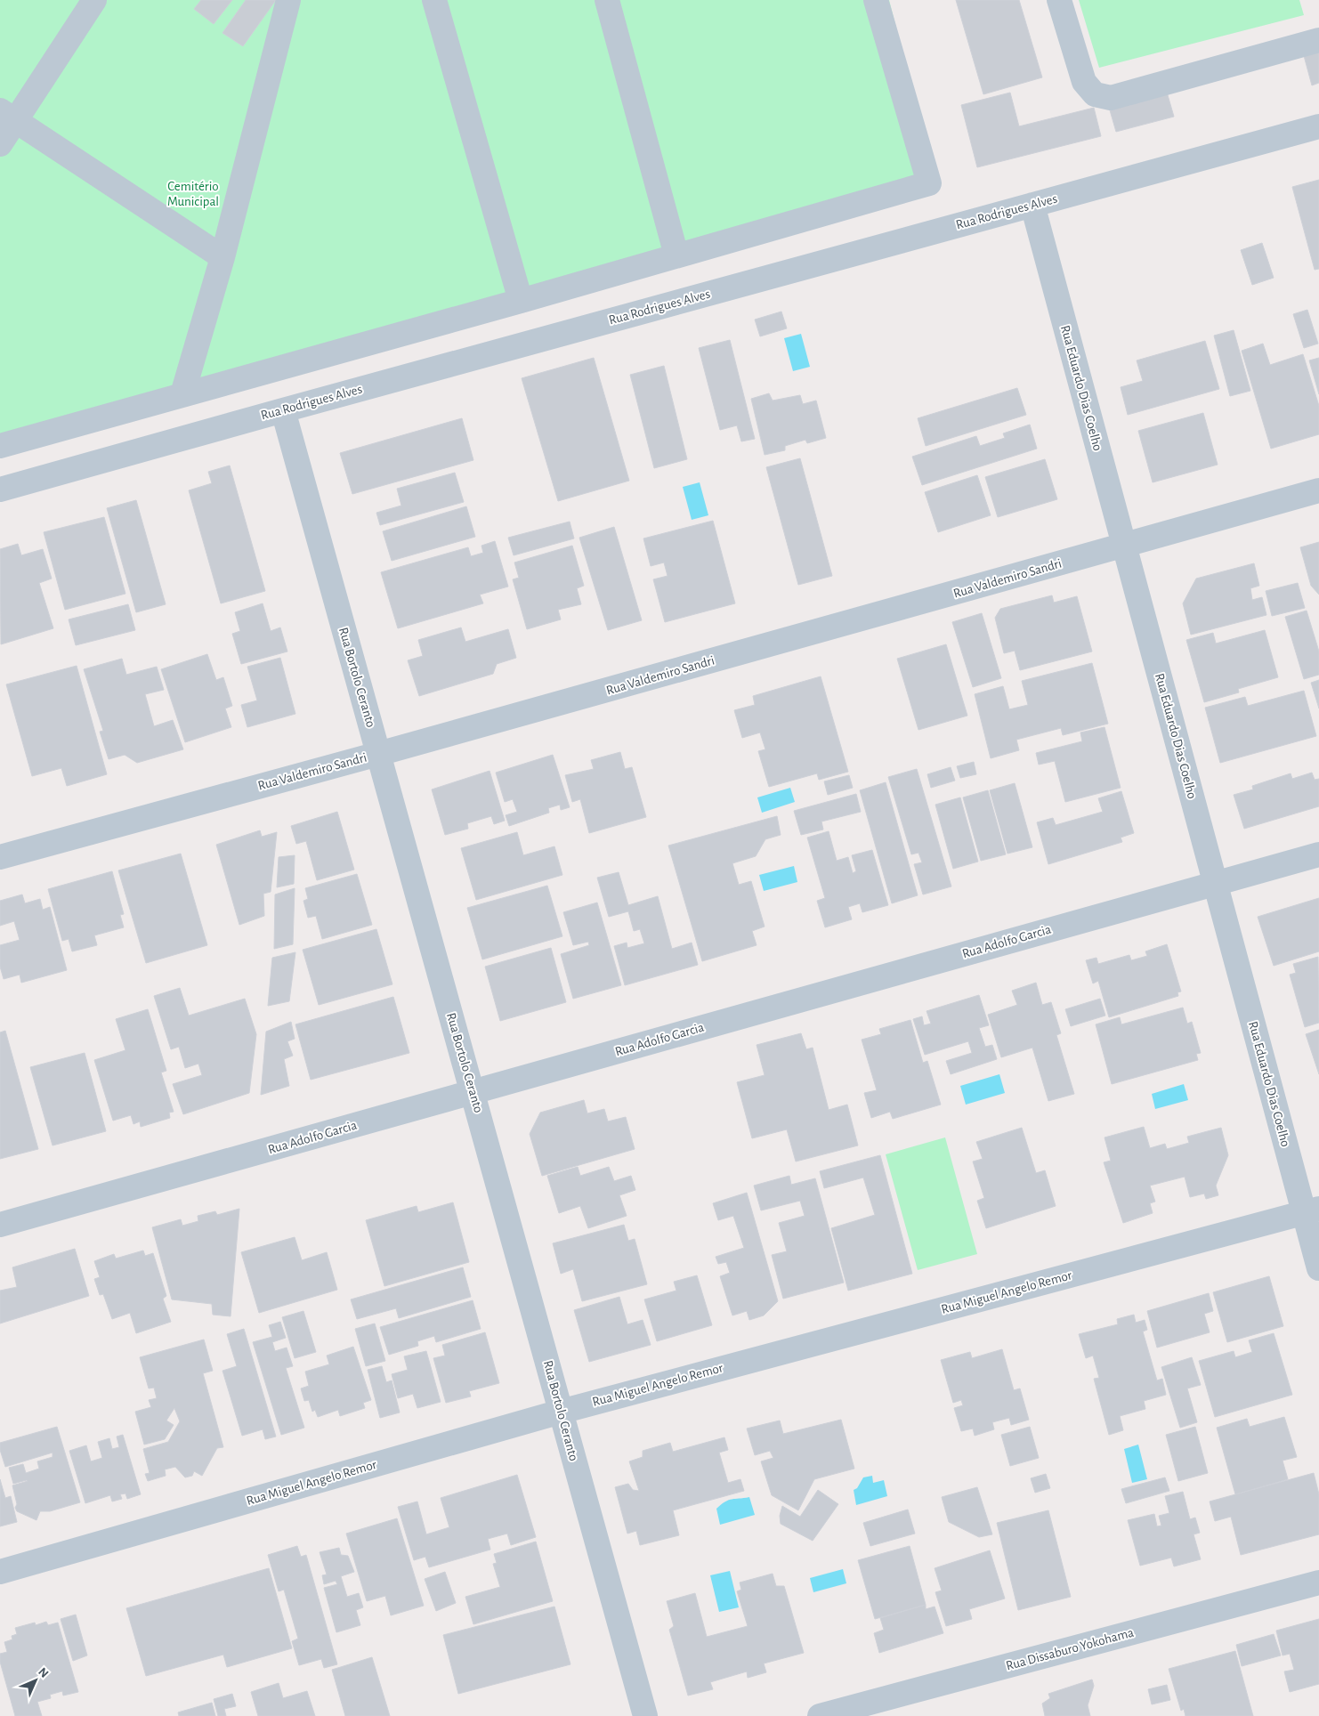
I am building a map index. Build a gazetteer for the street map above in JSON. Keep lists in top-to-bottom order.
{
  "streets": {
    "street": [
      "Rua Rodrigues Alves",
      "Rua Eduardo Dias Coelho",
      "Rua Valdemiro Sandri",
      "Rua Bortolo Ceranto",
      "Rua Adolfo Garcia",
      "Rua Miguel Angelo Remor",
      "Rua Dissaburo Yokohama"
    ]
  },
  "crossings": [
    ["Rua Rodrigues Alves", "Rua Eduardo Dias Coelho"],
    ["Rua Rodrigues Alves", "Rua Bortolo Ceranto"],
    ["Rua Eduardo Dias Coelho", "Rua Valdemiro Sandri"],
    ["Rua Eduardo Dias Coelho", "Rua Adolfo Garcia"],
    ["Rua Eduardo Dias Coelho", "Rua Miguel Angelo Remor"],
    ["Rua Valdemiro Sandri", "Rua Bortolo Ceranto"],
    ["Rua Bortolo Ceranto", "Rua Adolfo Garcia"],
    ["Rua Bortolo Ceranto", "Rua Miguel Angelo Remor"]
  ],
  "parks": ["Cemitério Municipal"],
  "north": "top right"
}
